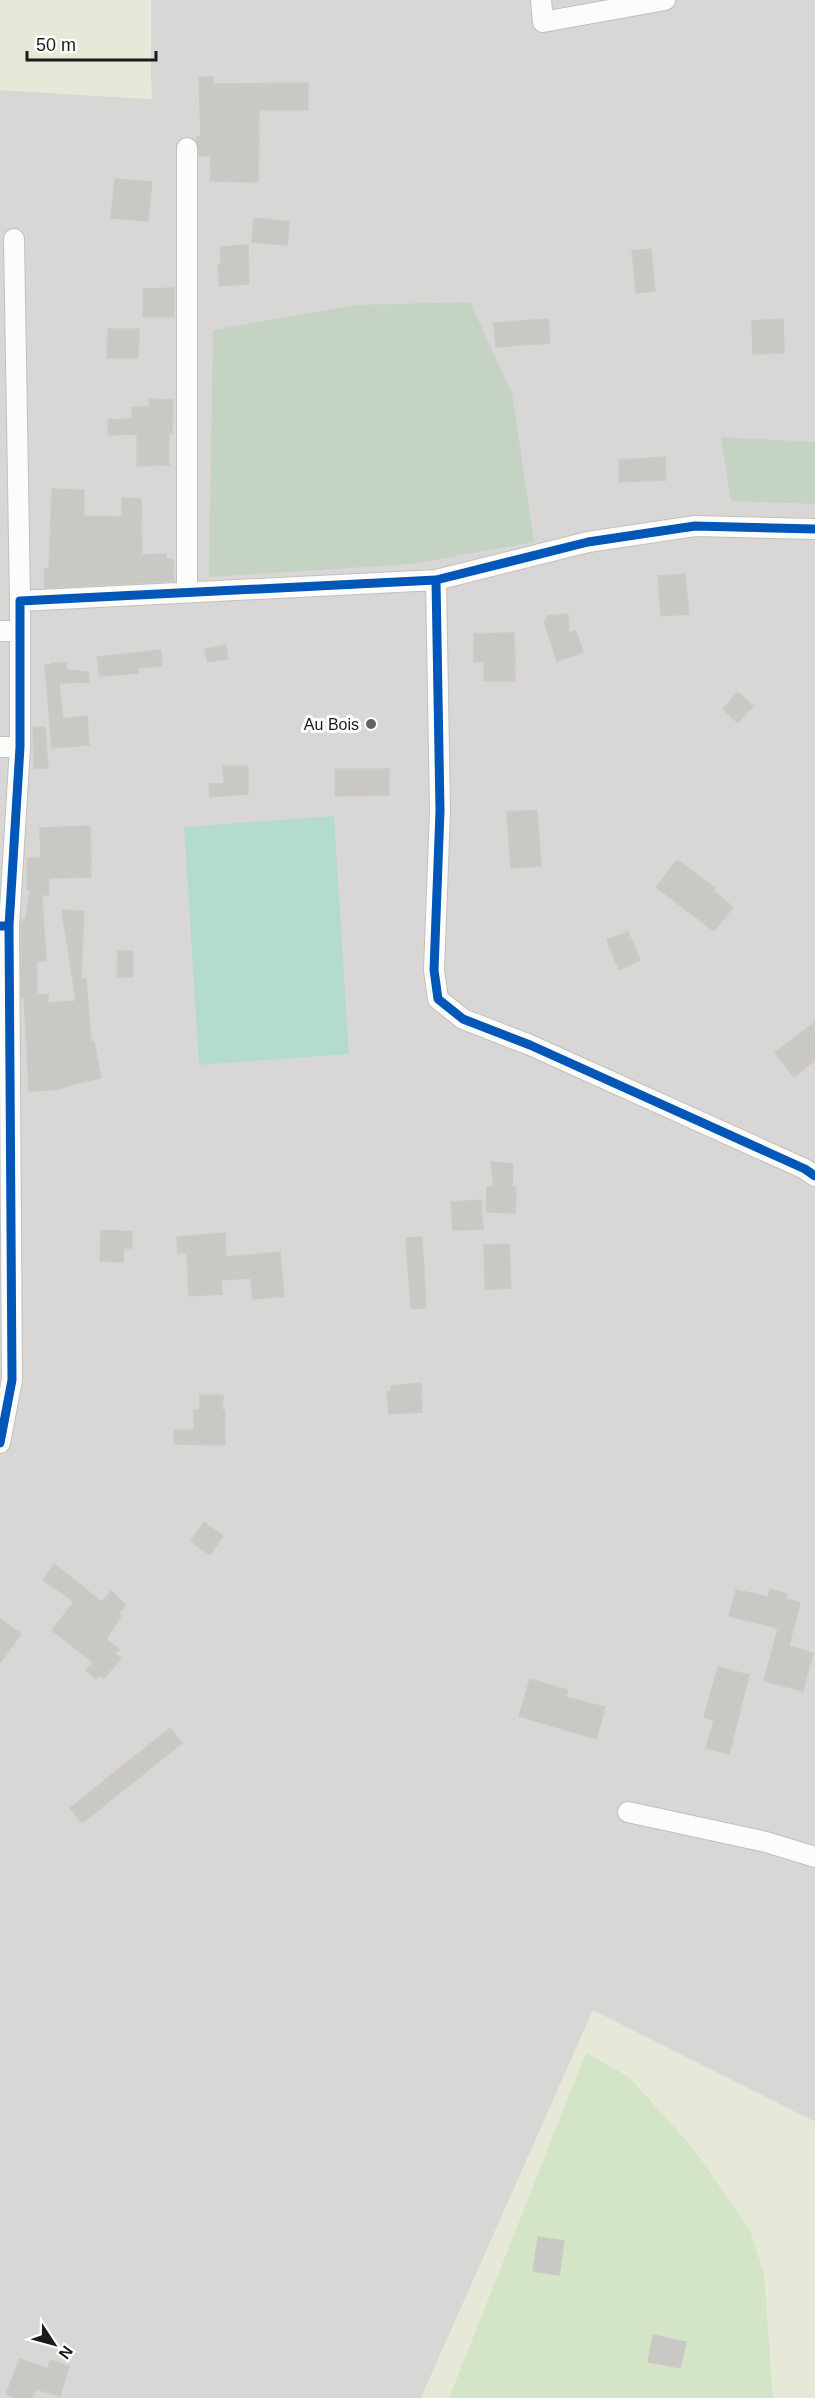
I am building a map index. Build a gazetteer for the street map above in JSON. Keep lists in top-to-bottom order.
{
  "places": ["Au Bois"],
  "scale_bar": "50 m",
  "north": "bottom right"
}
